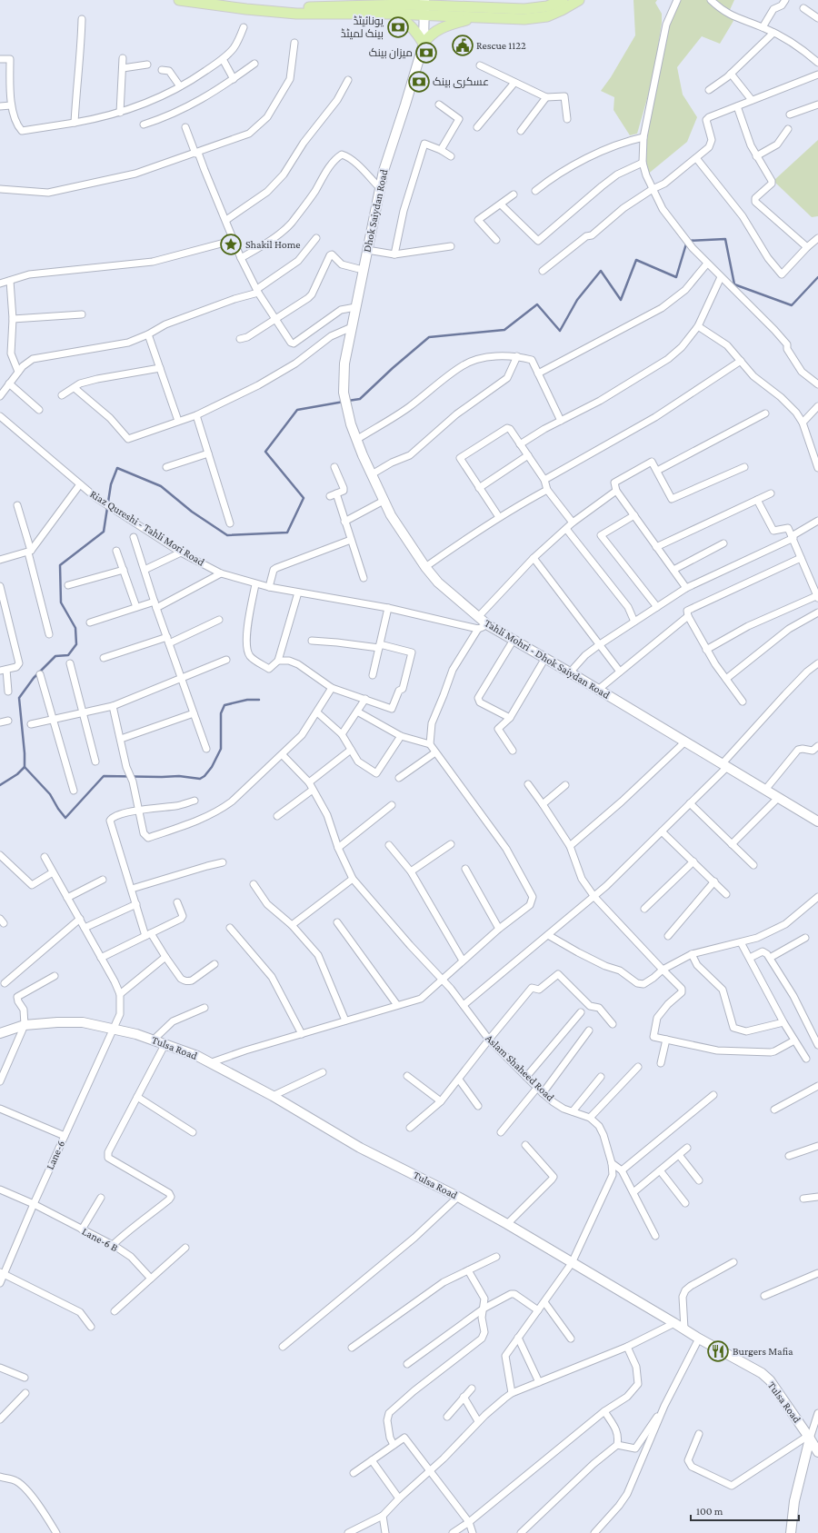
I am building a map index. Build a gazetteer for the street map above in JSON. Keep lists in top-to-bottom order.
{
  "streets": {
    "street": [
      "Dhok Saiydan Road",
      "Riaz Qureshi - Tahli Mori Road",
      "Tahli Mohri - Dhok Saiydan Road",
      "Tulsa Road",
      "Aslam Shaheed Road",
      "Lane-6",
      "Lane-6 B"
    ]
  },
  "crossings": [
    ["Dhok Saiydan Road", "Tahli Mohri - Dhok Saiydan Road"],
    ["Tulsa Road", "Aslam Shaheed Road"],
    ["Tulsa Road", "Lane-6"],
    ["Lane-6", "Lane-6 B"]
  ],
  "places": {
    "bank": ["یونائیٹڈ بینک لمیٹڈ", "میزان بینک", "عسکری بینک"],
    "public building": ["Rescue 1122"],
    "place": ["Shakil Home"],
    "restaurant": ["Burgers Mafia"]
  },
  "scale_bar": "100 m"
}
